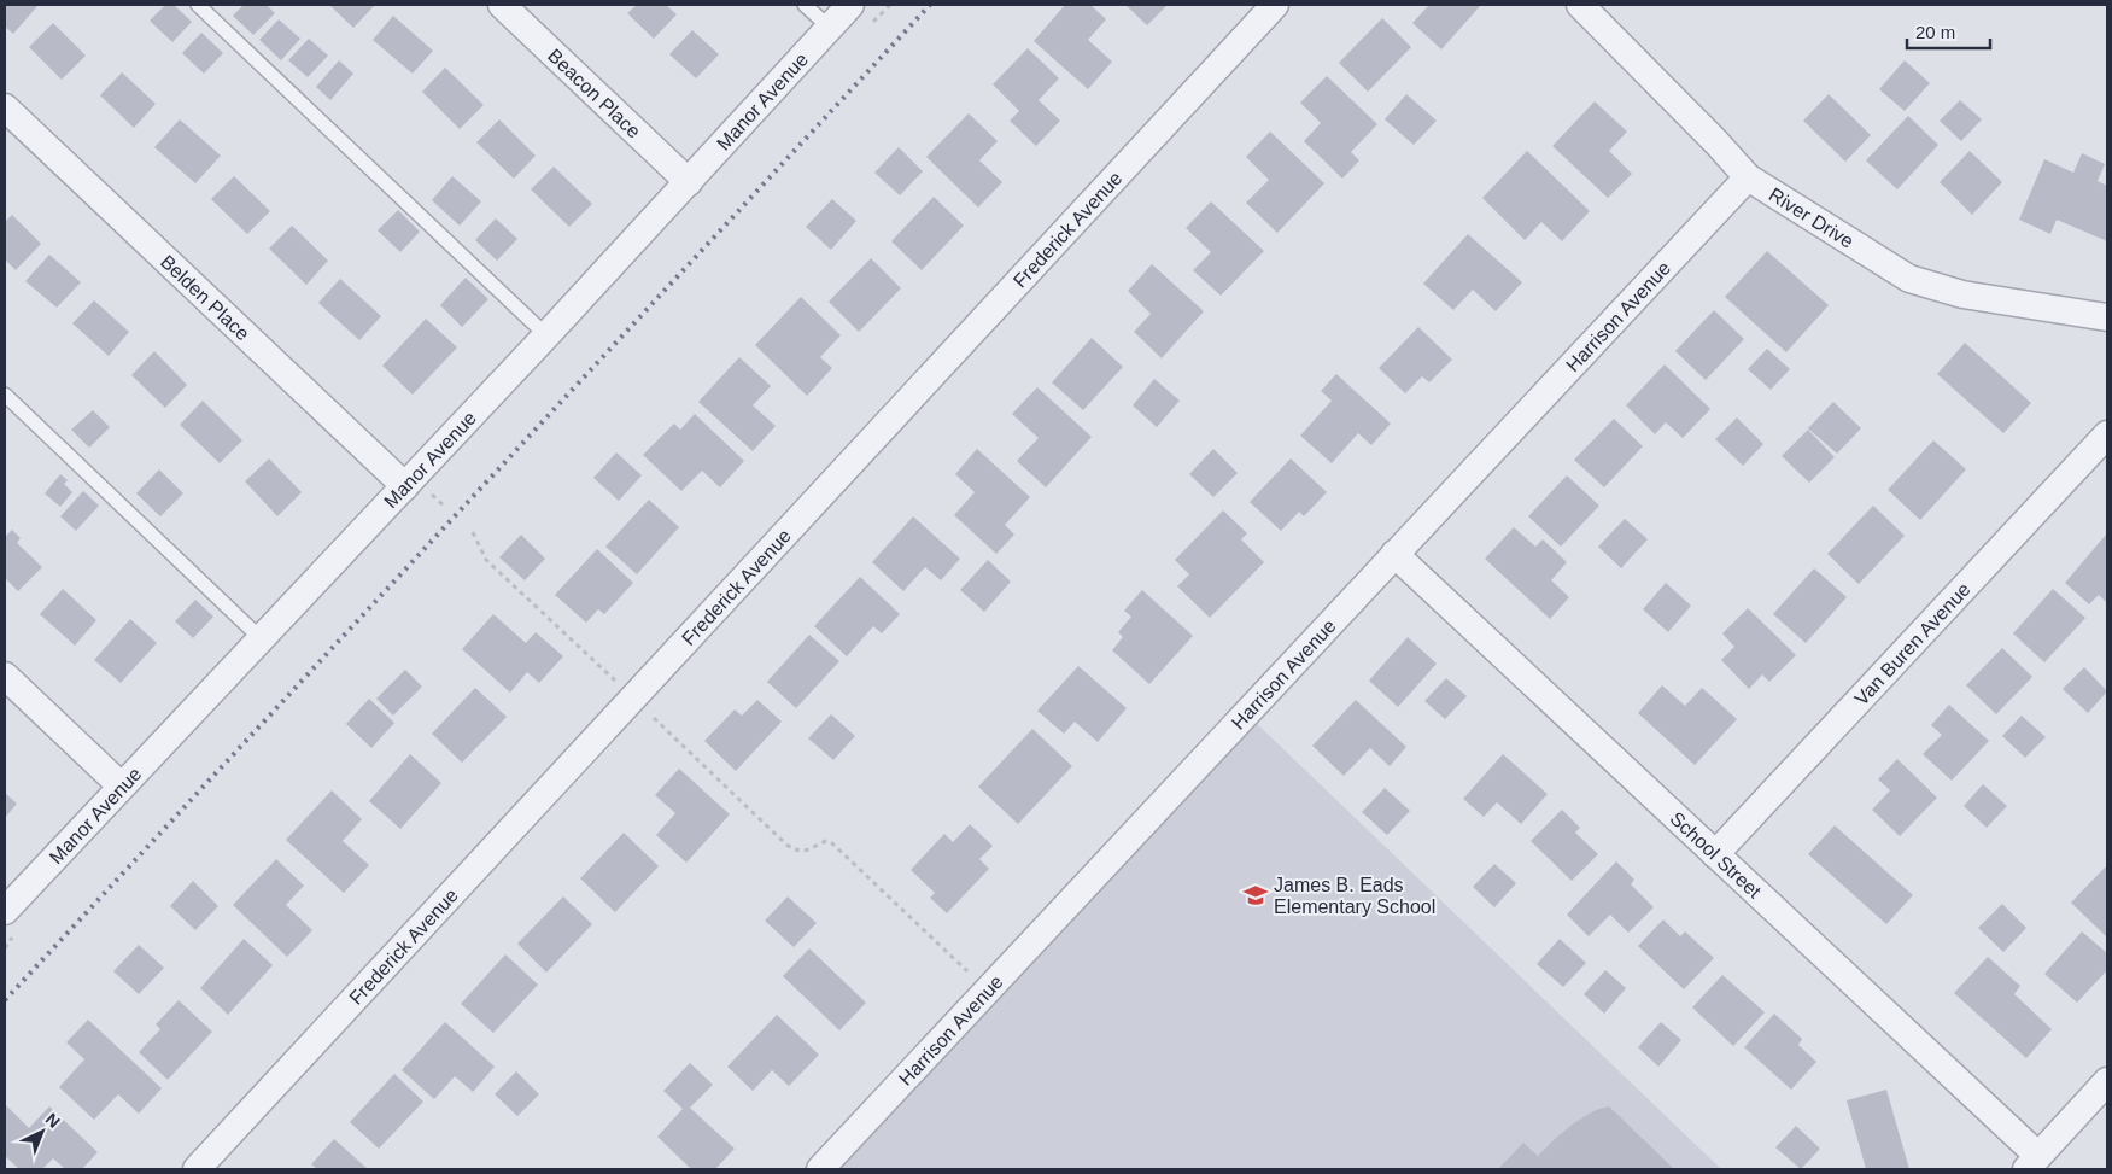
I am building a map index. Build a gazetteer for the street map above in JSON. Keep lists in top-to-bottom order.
{
  "streets": {
    "street": [
      "Beacon Place",
      "Manor Avenue",
      "River Drive",
      "Frederick Avenue",
      "Belden Place",
      "Harrison Avenue",
      "Van Buren Avenue",
      "School Street"
    ]
  },
  "crossings": [
    ["Beacon Place", "Manor Avenue"],
    ["Manor Avenue", "Belden Place"],
    ["River Drive", "Harrison Avenue"],
    ["Harrison Avenue", "School Street"],
    ["Van Buren Avenue", "School Street"]
  ],
  "places": {
    "school or university": ["James B. Eads Elementary School"]
  },
  "scale_bar": "20 m",
  "north": "top right"
}
